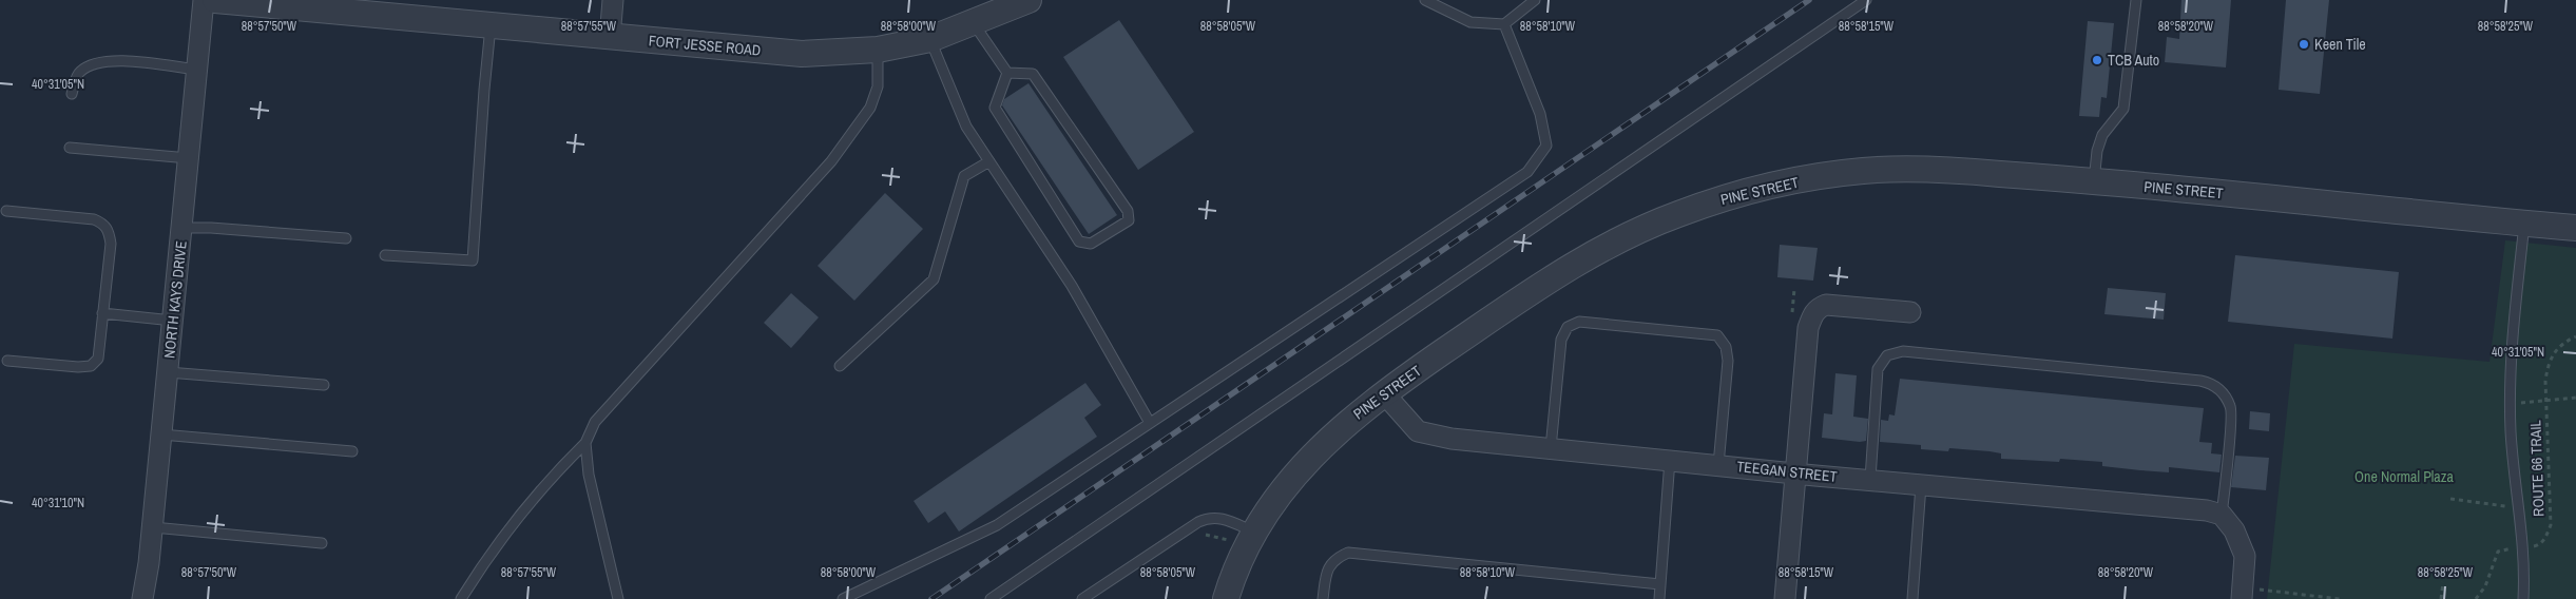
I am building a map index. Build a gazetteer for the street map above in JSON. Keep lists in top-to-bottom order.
{
  "streets": {
    "street": [
      "FORT JESSE ROAD",
      "PINE STREET",
      "NORTH KAYS DRIVE",
      "TEEGAN STREET"
    ],
    "path": ["ROUTE 66 TRAIL"]
  },
  "crossings": [
    ["PINE STREET", "TEEGAN STREET"]
  ],
  "parks": ["One Normal Plaza"],
  "places": ["Keen Tile", "TCB Auto"],
  "coordinates": [
    "88°57'50\"W",
    "88°57'55\"W",
    "88°58'00\"W",
    "88°58'05\"W",
    "88°58'10\"W",
    "88°58'15\"W",
    "88°58'20\"W",
    "88°58'25\"W",
    "40°31'05\"N",
    "40°31'10\"N"
  ]
}
